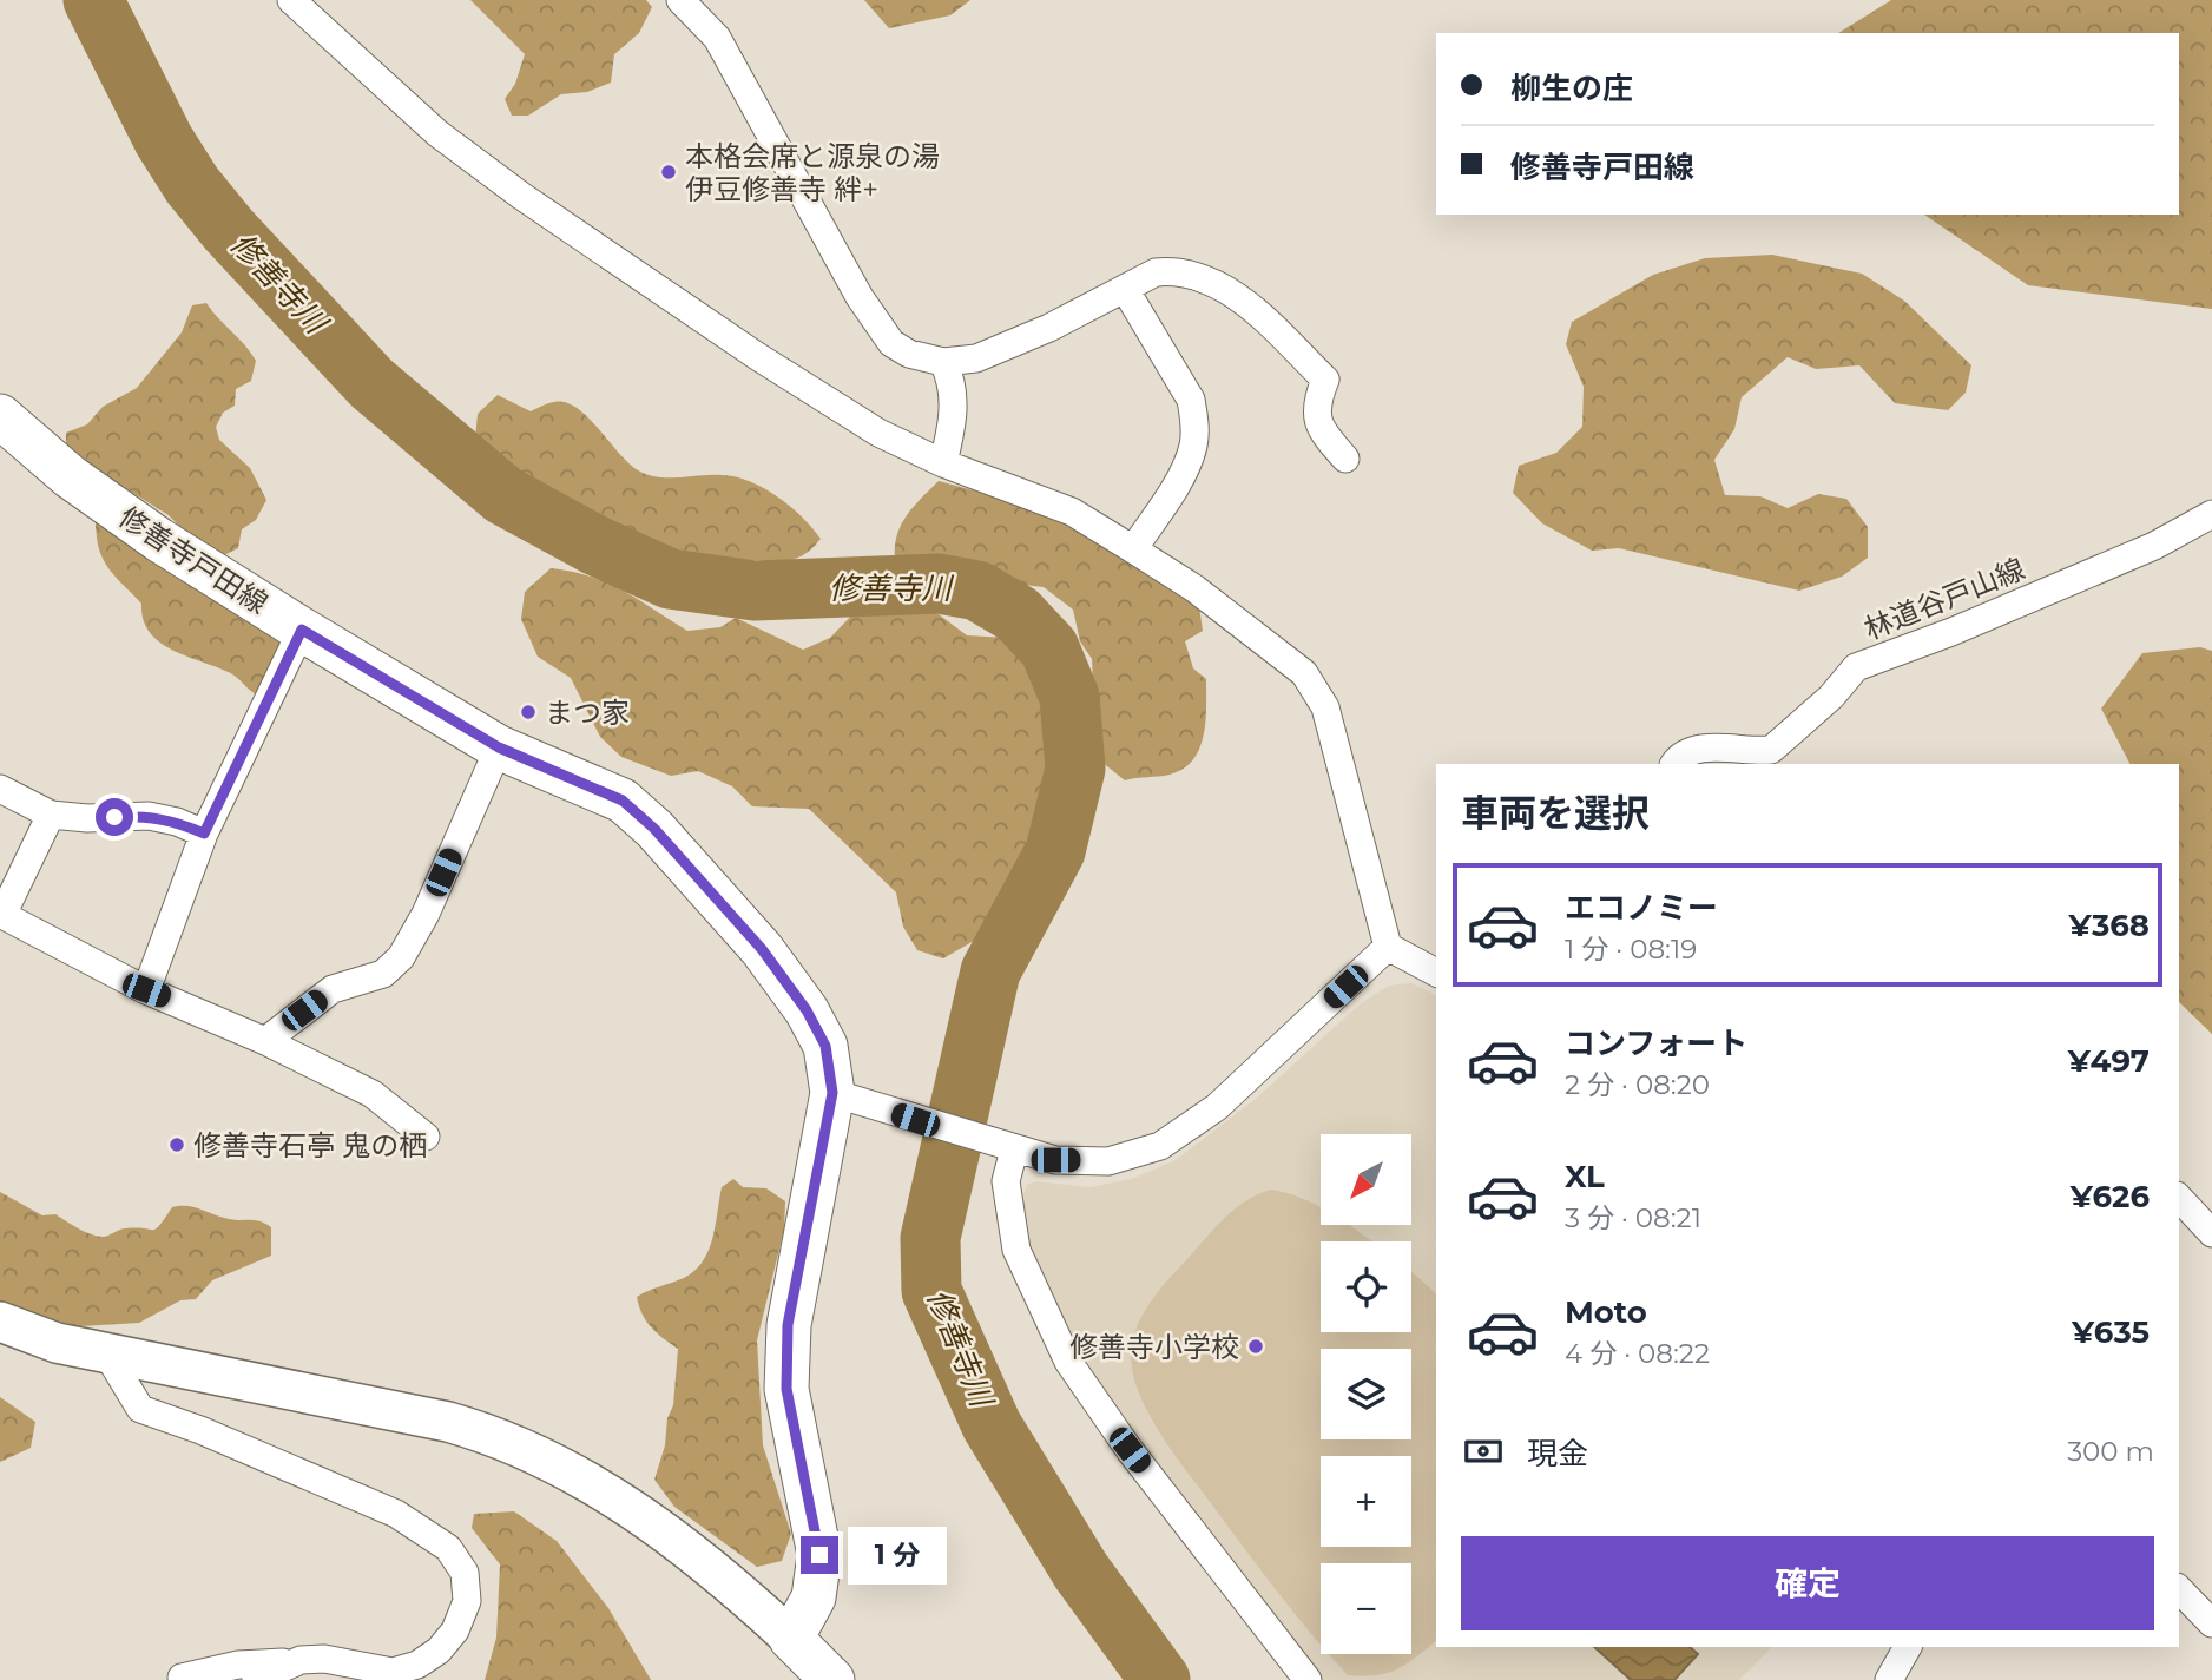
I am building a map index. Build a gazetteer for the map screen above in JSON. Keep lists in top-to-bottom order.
{
  "streets": {
    "main road": ["修善寺戸田線"],
    "street": ["林道谷戸山線"]
  },
  "water": ["修善寺川"],
  "places": [
    "本格会席と源泉の湯 伊豆修善寺 絆+",
    "まつ家",
    "修善寺石亭 鬼の栖",
    "修善寺小学校"
  ],
  "north": "bottom left",
  "page": {
    "banner": ["柳生の庄", "修善寺戸田線"],
    "heading": "車両を選択",
    "list": [
      {
        "name": "エコノミー",
        "note": "1 分 · 08:19",
        "value": "¥368"
      },
      {
        "name": "コンフォート",
        "note": "2 分 · 08:20",
        "value": "¥497"
      },
      {
        "name": "XL",
        "note": "3 分 · 08:21",
        "value": "¥626"
      },
      {
        "name": "Moto",
        "note": "4 分 · 08:22",
        "value": "¥635"
      }
    ],
    "map_buttons": ["+", "−"],
    "pay": ["現金", "300 m"],
    "buttons": "確定",
    "bubble": "1 分"
  }
}
